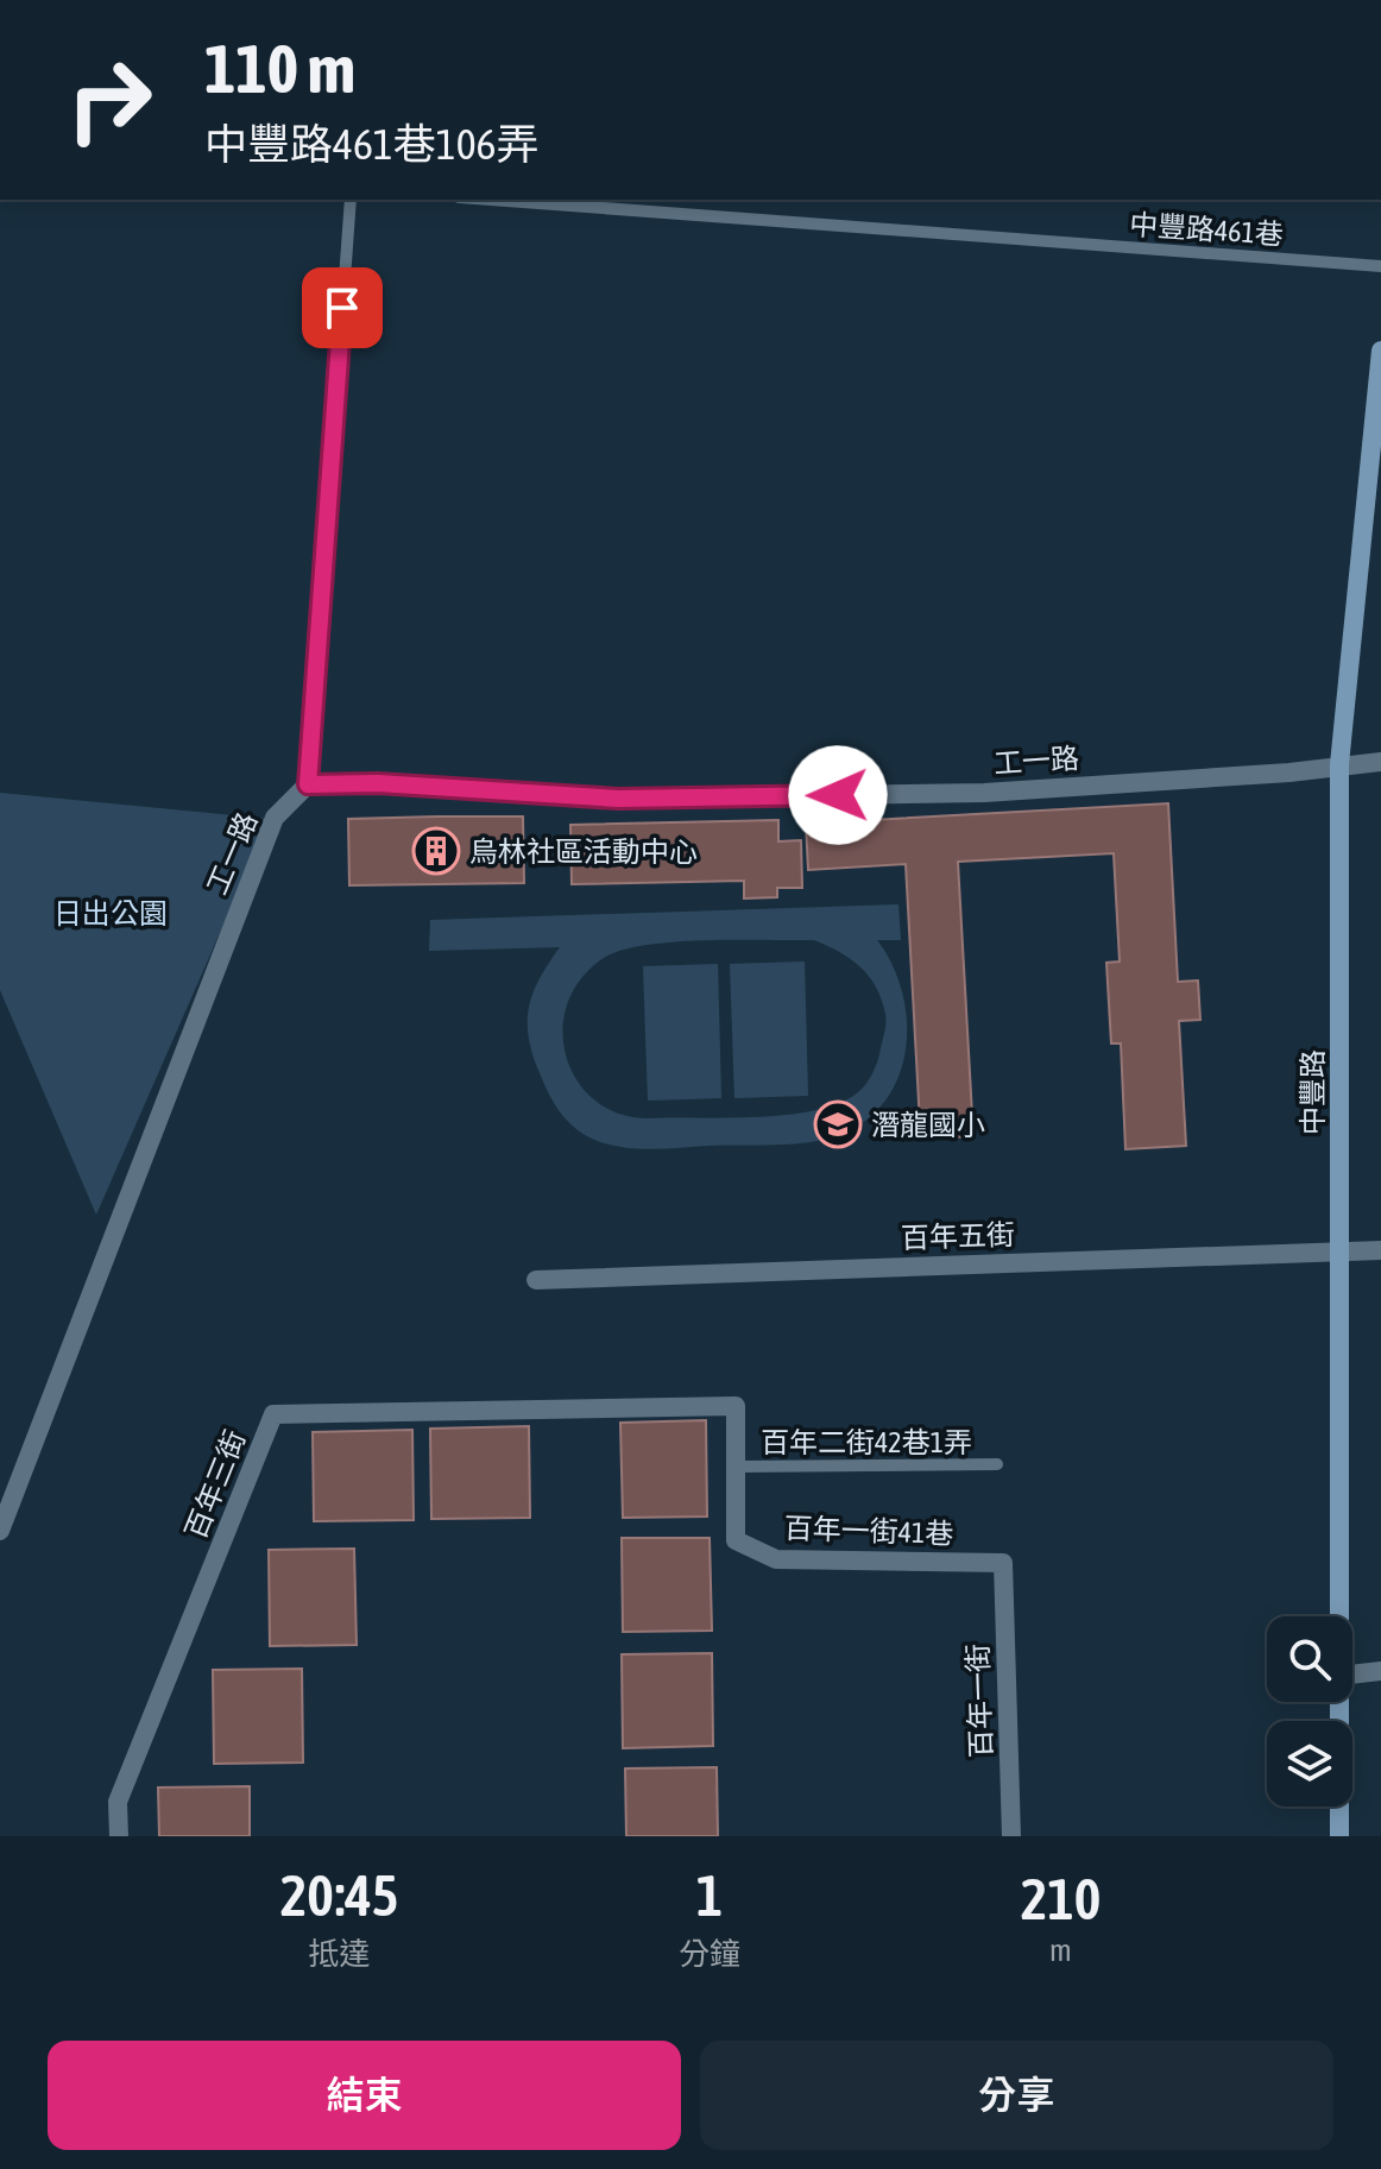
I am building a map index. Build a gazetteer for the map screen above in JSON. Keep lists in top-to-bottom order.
{
  "streets": {
    "main road": ["中豐路"],
    "street": [
      "工一路",
      "百年五街",
      "百年三街",
      "百年一街41巷",
      "百年一街"
    ],
    "lane": ["中豐路461巷", "百年二街42巷1弄"]
  },
  "crossings": [
    ["工一路", "中豐路"],
    ["中豐路", "百年五街"],
    ["百年二街42巷1弄", "百年三街"],
    ["百年二街42巷1弄", "百年一街41巷"],
    ["百年三街", "百年一街41巷"],
    ["百年一街41巷", "百年一街"]
  ],
  "parks": ["日出公園"],
  "places": {
    "building": ["烏林社區活動中心"],
    "school or university": ["潛龍國小"]
  },
  "page": {
    "turn": ["110 m", "中豐路461巷106弄"],
    "eta": [
      "20:45",
      "抵達",
      "1",
      "分鐘",
      "210",
      "m"
    ],
    "buttons": ["結束", "分享"]
  }
}
